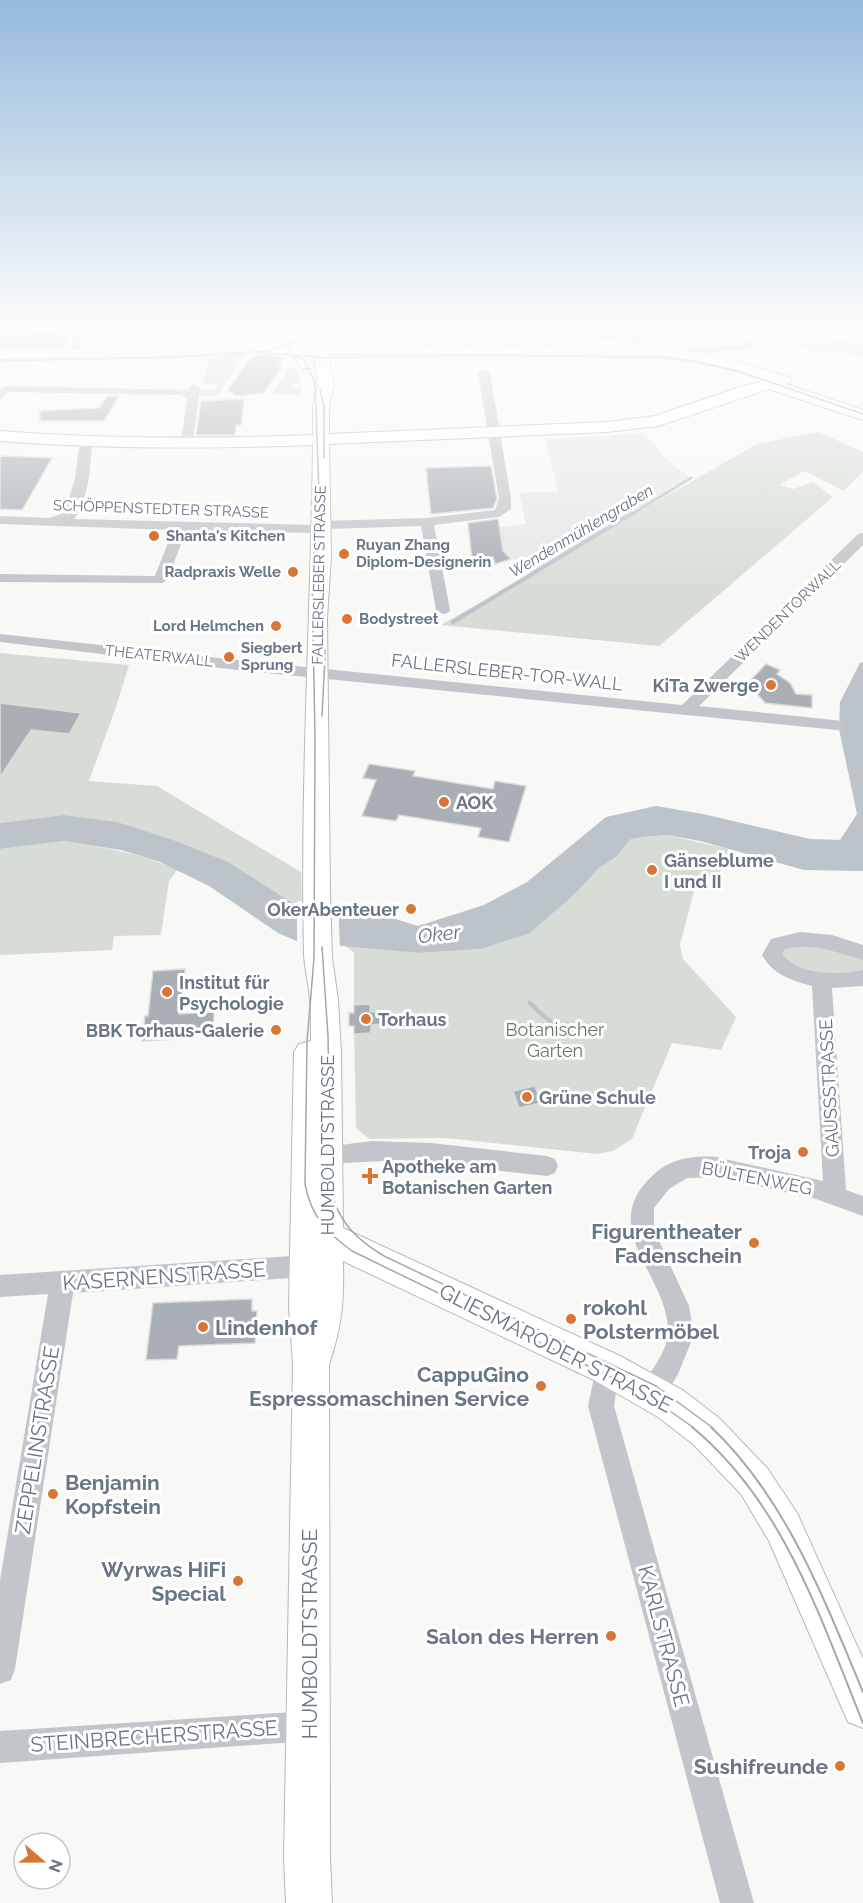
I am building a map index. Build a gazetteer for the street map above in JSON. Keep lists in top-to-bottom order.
{
  "streets": {
    "main road": ["FALLERSLEBER STRASSE", "HUMBOLDTSTRASSE", "GLIESMARODER STRASSE"],
    "street": [
      "SCHÖPPENSTEDTER STRASSE",
      "WENDENTORWALL",
      "THEATERWALL",
      "FALLERSLEBER-TOR-WALL",
      "GAUSSSTRASSE",
      "BÜLTENWEG",
      "KASERNENSTRASSE",
      "ZEPPELINSTRASSE",
      "KARLSTRASSE",
      "STEINBRECHERSTRASSE"
    ]
  },
  "crossings": [
    ["SCHÖPPENSTEDTER STRASSE", "FALLERSLEBER STRASSE"],
    ["FALLERSLEBER STRASSE", "THEATERWALL"],
    ["FALLERSLEBER STRASSE", "FALLERSLEBER-TOR-WALL"],
    ["FALLERSLEBER STRASSE", "HUMBOLDTSTRASSE"],
    ["WENDENTORWALL", "FALLERSLEBER-TOR-WALL"],
    ["THEATERWALL", "FALLERSLEBER-TOR-WALL"],
    ["GAUSSSTRASSE", "BÜLTENWEG"],
    ["HUMBOLDTSTRASSE", "KASERNENSTRASSE"],
    ["HUMBOLDTSTRASSE", "GLIESMARODER STRASSE"],
    ["HUMBOLDTSTRASSE", "STEINBRECHERSTRASSE"],
    ["BÜLTENWEG", "GLIESMARODER STRASSE"],
    ["KASERNENSTRASSE", "GLIESMARODER STRASSE"],
    ["KASERNENSTRASSE", "ZEPPELINSTRASSE"],
    ["GLIESMARODER STRASSE", "KARLSTRASSE"]
  ],
  "water": ["Wendenmühlengraben", "Oker"],
  "parks": ["Botanischer Garten"],
  "places": {
    "other": [
      "Shanta's Kitchen",
      "Ruyan Zhang Diplom-Designerin",
      "Radpraxis Welle",
      "Bodystreet",
      "Lord Helmchen",
      "Siegbert Sprung",
      "KiTa Zwerge",
      "AOK",
      "Gänseblume I und II",
      "OkerAbenteuer",
      "Institut für Psychologie",
      "Torhaus",
      "BBK Torhaus-Galerie",
      "Grüne Schule",
      "Troja",
      "Figurentheater Fadenschein",
      "rokohl Polstermöbel",
      "Lindenhof",
      "CappuGino Espressomaschinen Service",
      "Benjamin Kopfstein",
      "Wyrwas HiFi Special",
      "Salon des Herren",
      "Sushifreunde"
    ],
    "health": ["Apotheke am Botanischen Garten"]
  },
  "north": "right"
}
